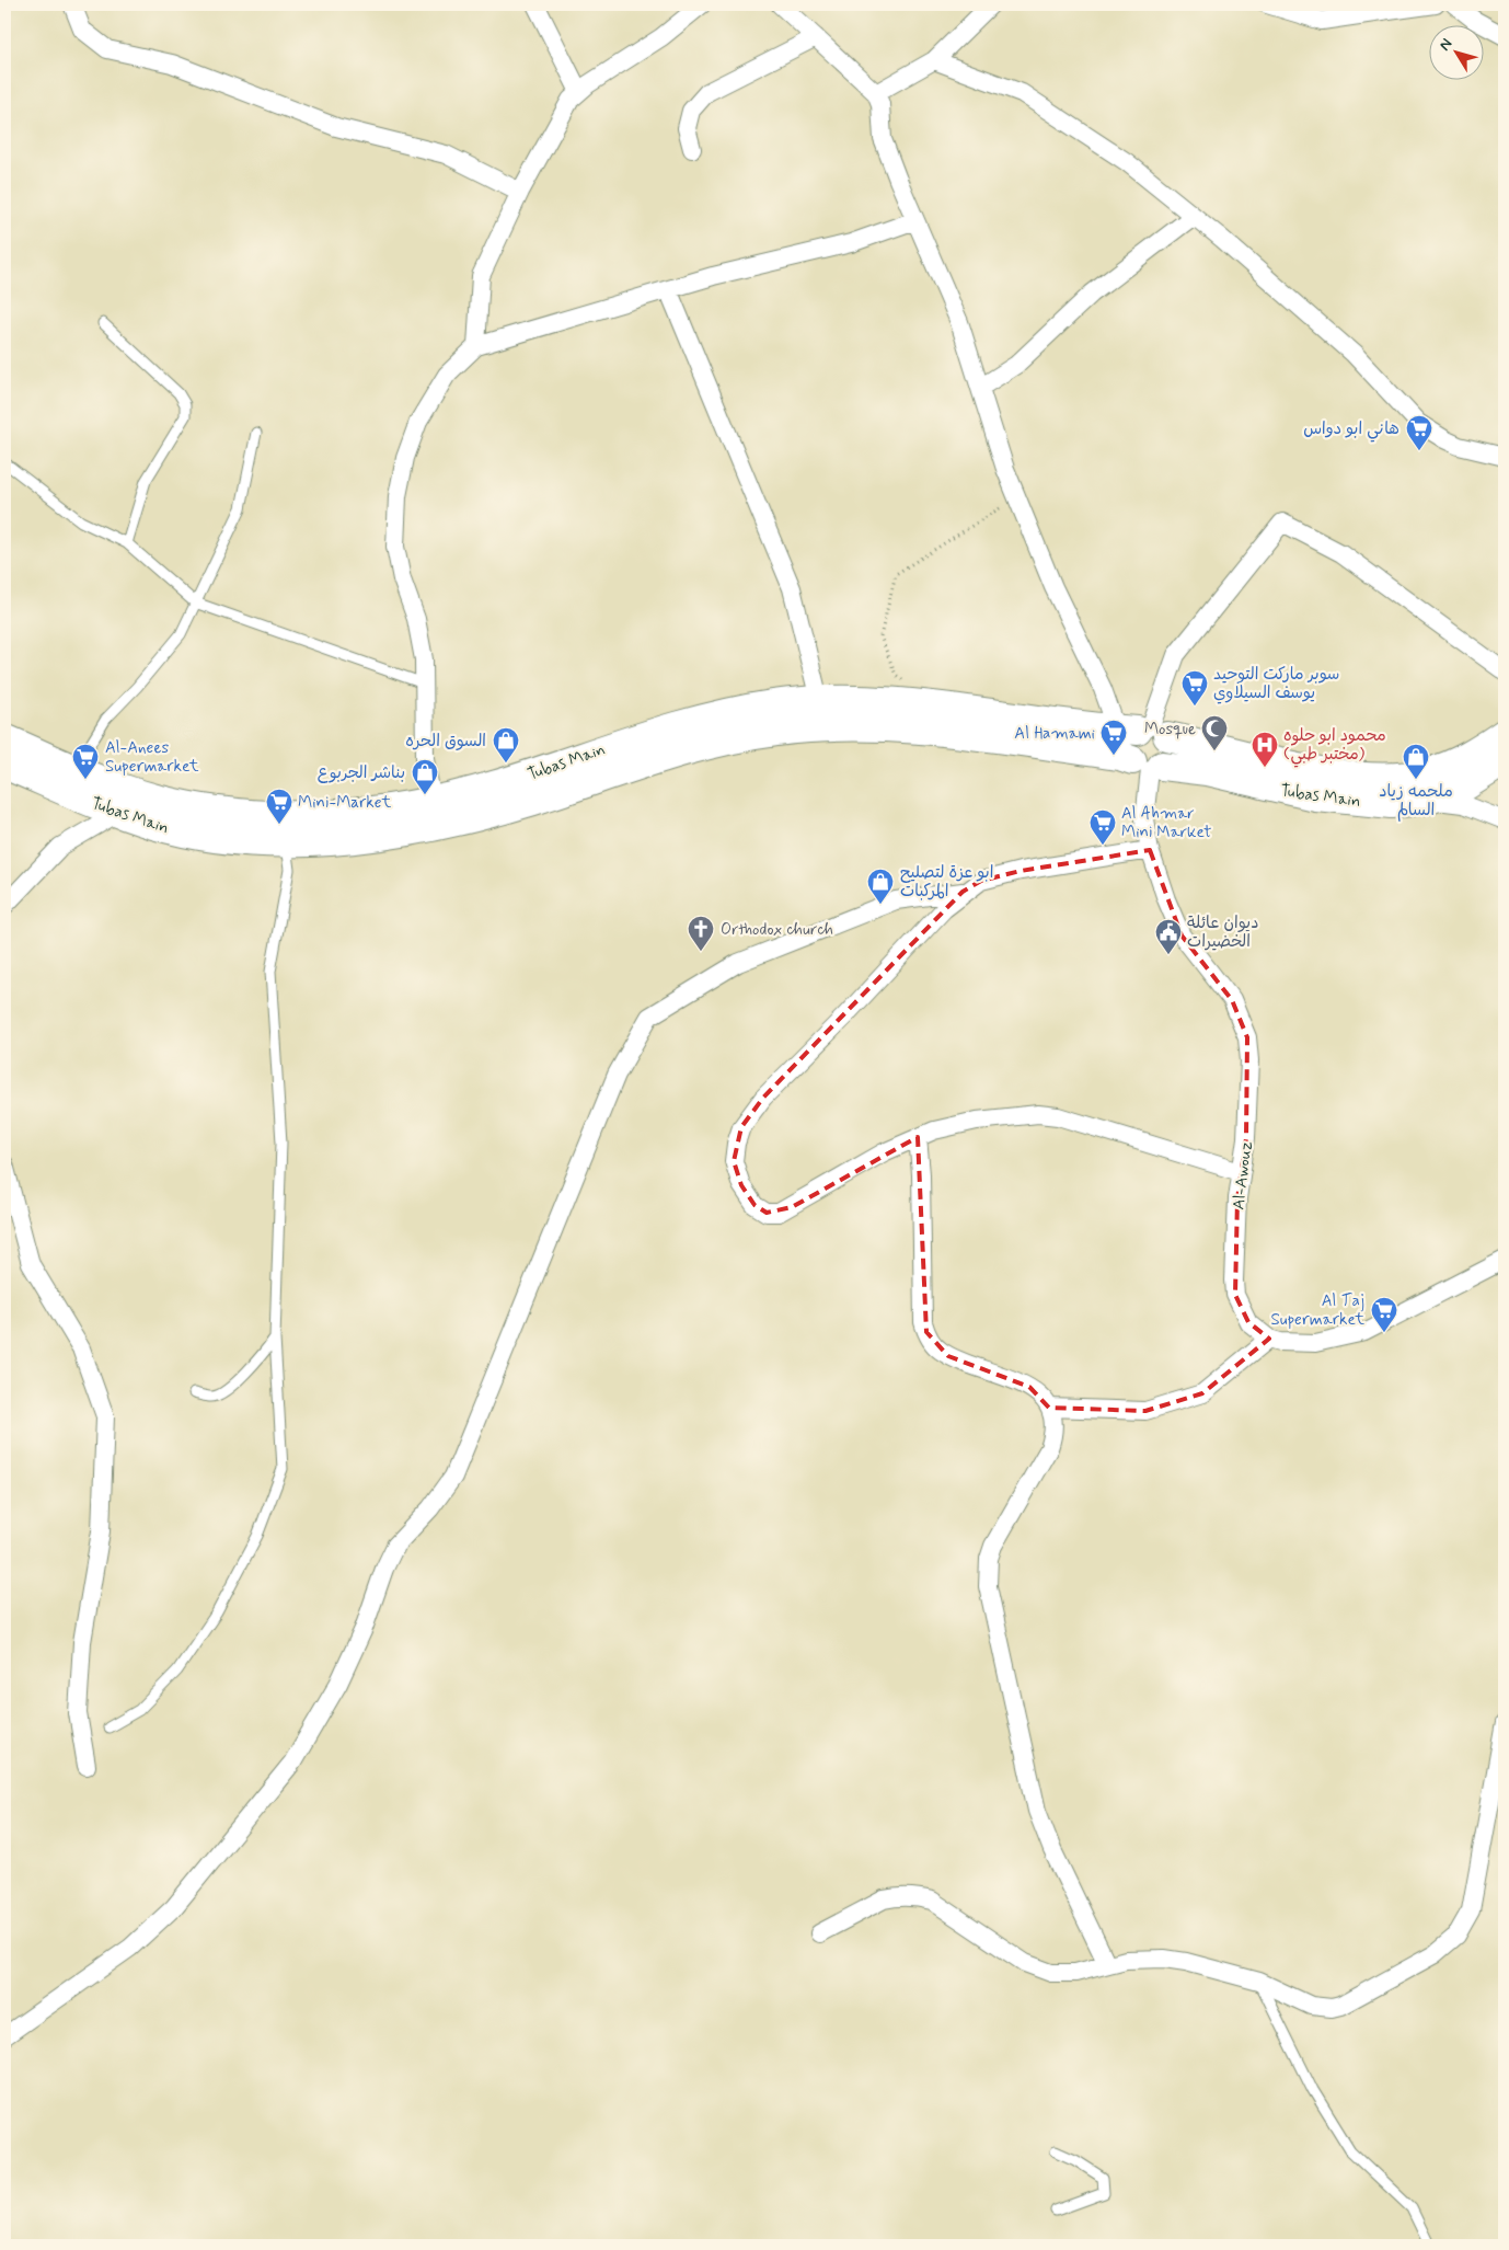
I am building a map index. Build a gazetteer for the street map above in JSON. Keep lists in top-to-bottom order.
{
  "streets": {
    "main road": ["Tubas Main"],
    "street": ["Al-Awouz"]
  },
  "crossings": [
    ["Tubas Main", "Al-Awouz"]
  ],
  "places": {
    "supermarket": [
      "هاني ابو دواس",
      "سوبر ماركت التوحيد يوسف السيلاوي",
      "Al Hamami",
      "Al-Anees Supermarket",
      "Mini-Market",
      "Al Ahmar Mini Market",
      "Al Taj Supermarket"
    ],
    "mosque": ["Mosque"],
    "shop": [
      "السوق الحره",
      "ملحمه زياد السالم",
      "بناشر الجربوع",
      "ابو عزة لتصليح المركبات"
    ],
    "hospital": ["محمود ابو حلوه (مختبر طبي)"],
    "church": ["Orthodox church"],
    "public building": ["ديوان عائلة الخضيرات"]
  },
  "north": "top left"
}
